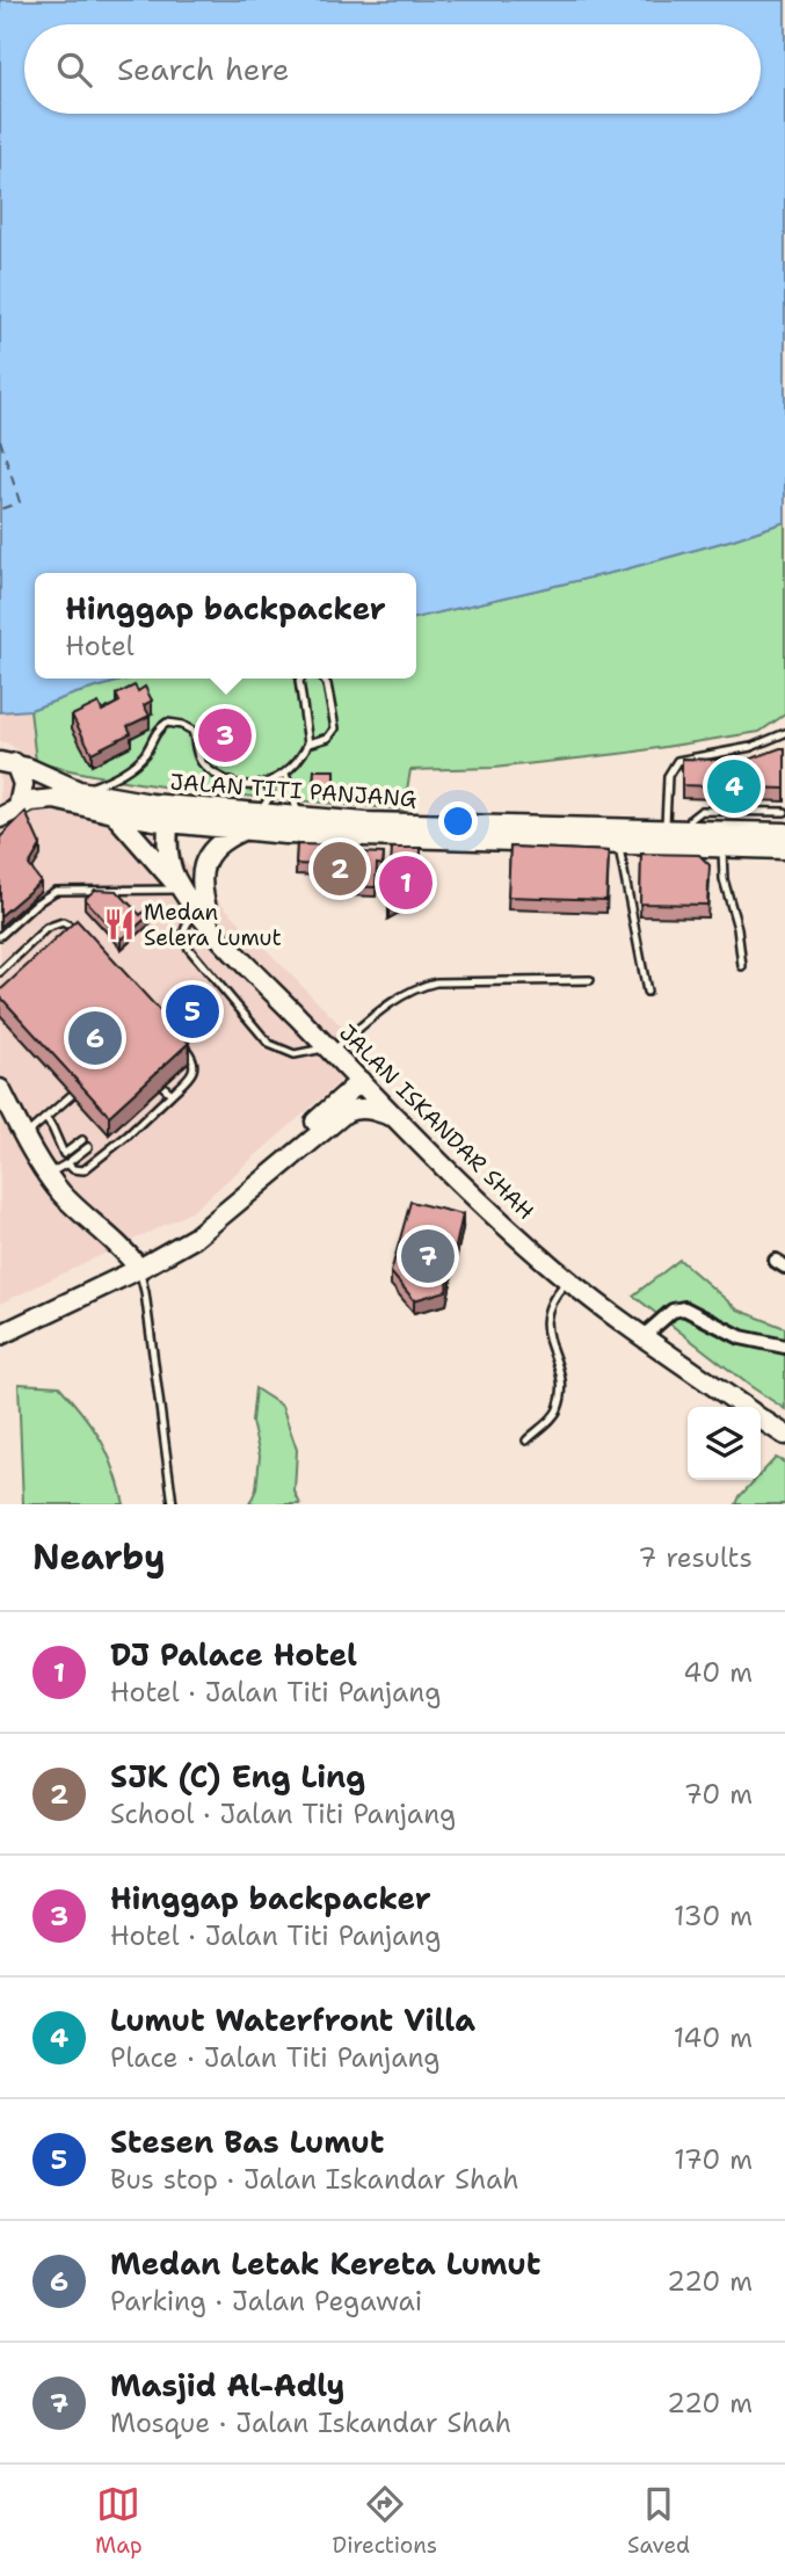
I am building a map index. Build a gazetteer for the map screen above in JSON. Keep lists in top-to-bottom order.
{
  "streets": {
    "street": ["JALAN TITI PANJANG", "JALAN ISKANDAR SHAH"]
  },
  "crossings": [
    ["JALAN TITI PANJANG", "JALAN ISKANDAR SHAH"]
  ],
  "places": {
    "restaurant": ["Medan Selera Lumut"]
  },
  "page": {
    "search": "Search here",
    "popup": ["Hinggap backpacker", "Hotel"],
    "pins": [
      "3",
      "4",
      "2",
      "1",
      "5",
      "6",
      "7"
    ],
    "heading": ["Nearby", "7 results"],
    "list": [
      {
        "mark": "1",
        "name": "DJ Palace Hotel",
        "note": "Hotel · Jalan Titi Panjang",
        "value": "40 m"
      },
      {
        "mark": "2",
        "name": "SJK (C) Eng Ling",
        "note": "School · Jalan Titi Panjang",
        "value": "70 m"
      },
      {
        "mark": "3",
        "name": "Hinggap backpacker",
        "note": "Hotel · Jalan Titi Panjang",
        "value": "130 m"
      },
      {
        "mark": "4",
        "name": "Lumut Waterfront Villa",
        "note": "Place · Jalan Titi Panjang",
        "value": "140 m"
      },
      {
        "mark": "5",
        "name": "Stesen Bas Lumut",
        "note": "Bus stop · Jalan Iskandar Shah",
        "value": "170 m"
      },
      {
        "mark": "6",
        "name": "Medan Letak Kereta Lumut",
        "note": "Parking · Jalan Pegawai",
        "value": "220 m"
      },
      {
        "mark": "7",
        "name": "Masjid Al-Adly",
        "note": "Mosque · Jalan Iskandar Shah",
        "value": "220 m"
      }
    ],
    "nav": ["Map", "Directions", "Saved"]
  }
}
